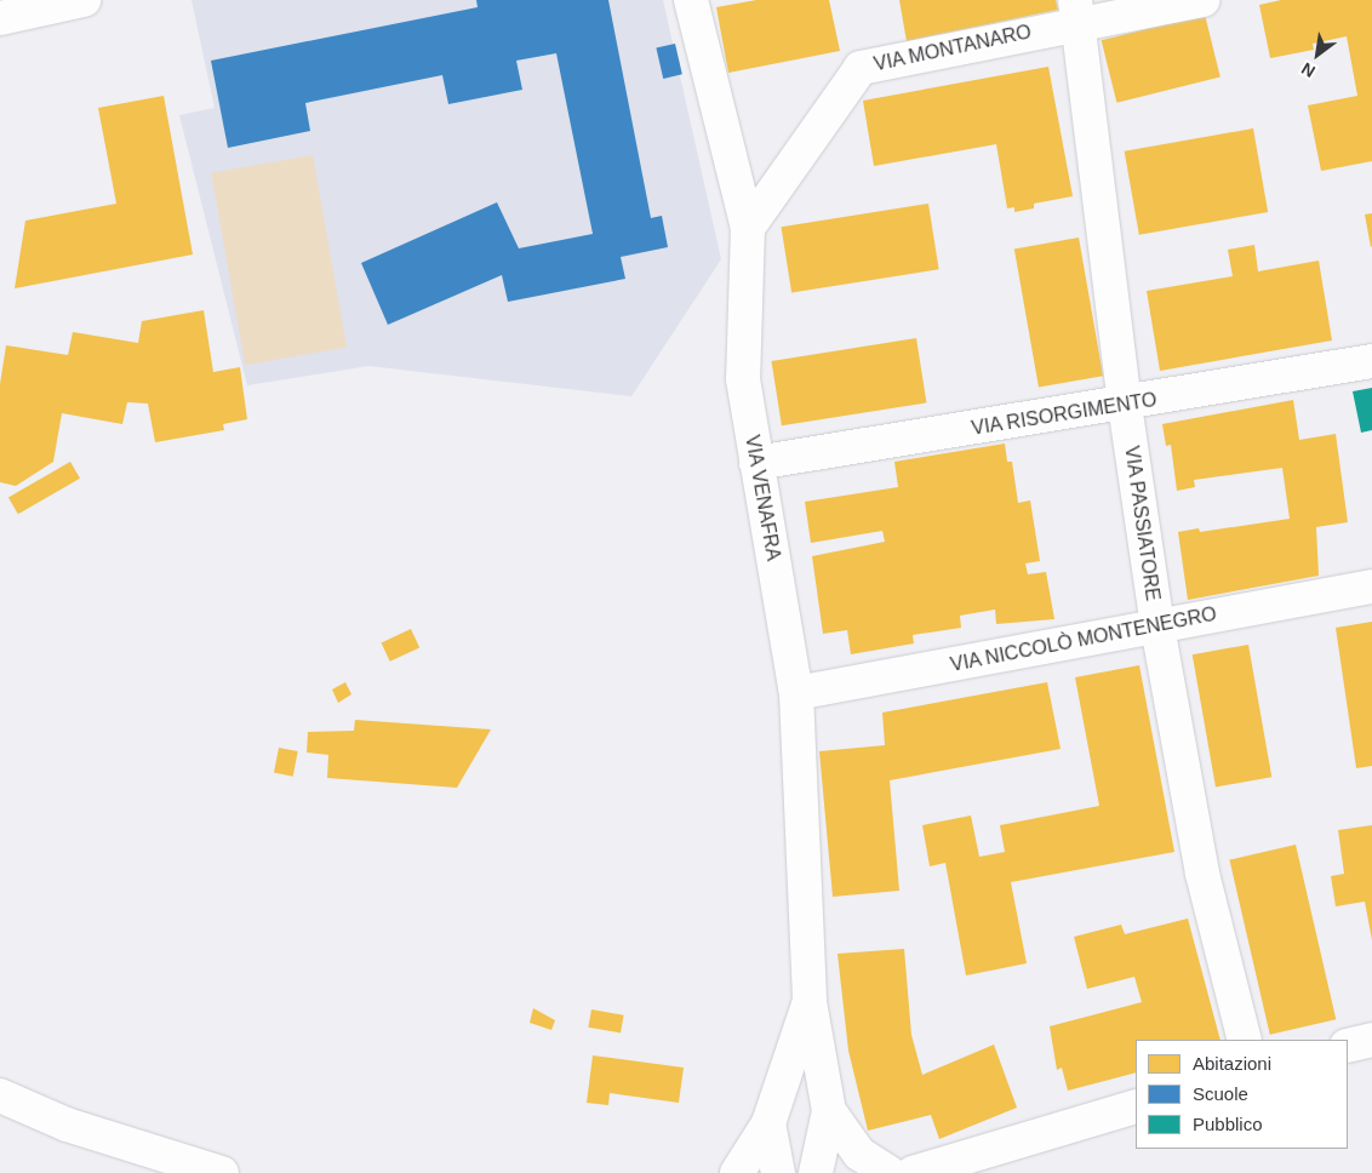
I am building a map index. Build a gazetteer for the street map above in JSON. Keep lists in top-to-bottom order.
{
  "streets": {
    "street": [
      "VIA MONTANARO",
      "VIA RISORGIMENTO",
      "VIA VENAFRA",
      "VIA PASSIATORE",
      "VIA NICCOLÒ MONTENEGRO"
    ]
  },
  "crossings": [
    ["VIA MONTANARO", "VIA VENAFRA"],
    ["VIA MONTANARO", "VIA PASSIATORE"],
    ["VIA RISORGIMENTO", "VIA VENAFRA"],
    ["VIA RISORGIMENTO", "VIA PASSIATORE"],
    ["VIA VENAFRA", "VIA NICCOLÒ MONTENEGRO"],
    ["VIA PASSIATORE", "VIA NICCOLÒ MONTENEGRO"]
  ],
  "legend": ["Abitazioni", "Scuole", "Pubblico"],
  "north": "bottom left"
}
